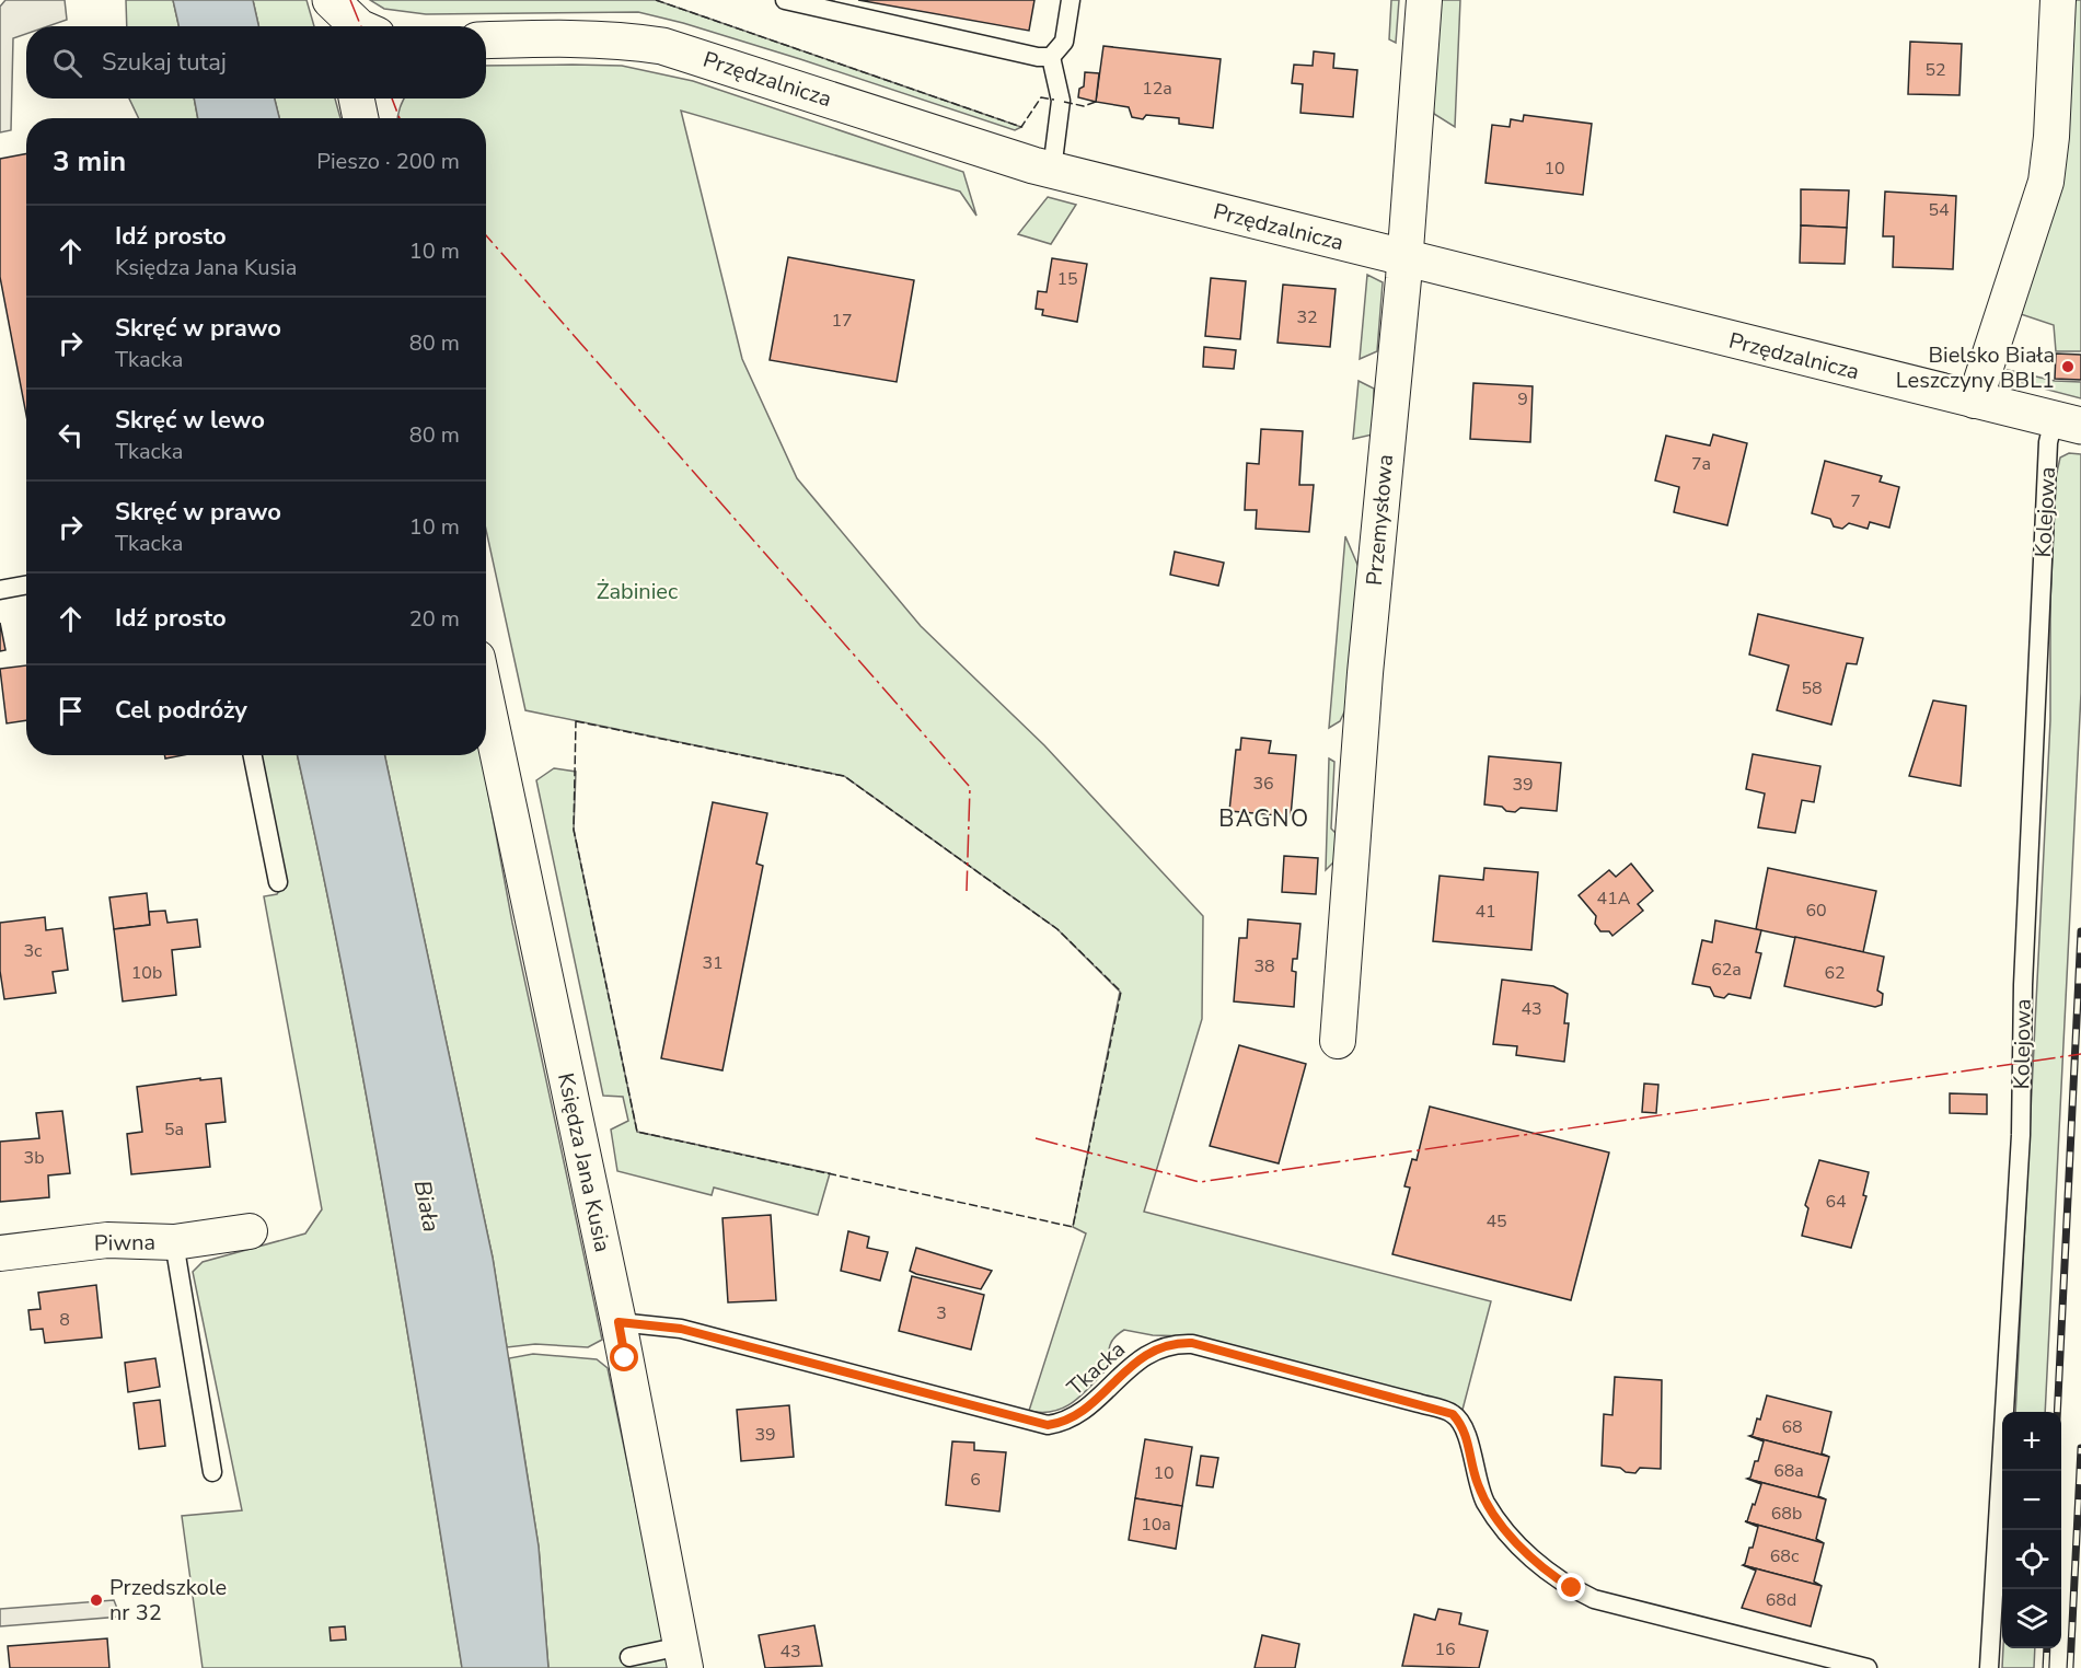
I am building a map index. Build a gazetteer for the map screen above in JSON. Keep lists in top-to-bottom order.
{
  "streets": {
    "street": [
      "Przędzalnicza",
      "Przemysłowa",
      "Księdza Jana Kusia",
      "Piwna"
    ],
    "lane": ["Kolejowa", "Tkacka"]
  },
  "crossings": [
    ["Przędzalnicza", "Kolejowa"],
    ["Przędzalnicza", "Przemysłowa"],
    ["Księdza Jana Kusia", "Tkacka"]
  ],
  "districts": ["BAGNO"],
  "water": ["Biała"],
  "parks": ["Żabiniec"],
  "places": ["Bielsko Biała Leszczyny BBL1", "Przedszkole nr 32"],
  "house_numbers": [
    "52",
    "12a",
    "10",
    "54",
    "15",
    "32",
    "17",
    "9",
    "7a",
    "7",
    "58",
    "36",
    "39",
    "41A",
    "60",
    "41",
    "3c",
    "31",
    "38",
    "62a",
    "10b",
    "62",
    "43",
    "5a",
    "3b",
    "64",
    "45",
    "3",
    "8",
    "68",
    "39",
    "68a",
    "10",
    "6",
    "68b",
    "10a",
    "68c",
    "68d",
    "16",
    "43"
  ],
  "page": {
    "search": "Szukaj tutaj",
    "heading": ["3 min", "Pieszo · 200 m"],
    "list": [
      ["Idź prosto", "Księdza Jana Kusia", "10 m"],
      ["Skręć w prawo", "Tkacka", "80 m"],
      ["Skręć w lewo", "Tkacka", "80 m"],
      ["Skręć w prawo", "Tkacka", "10 m"],
      ["Idź prosto", "20 m"],
      "Cel podróży"
    ],
    "map_buttons": ["+", "−"]
  }
}
